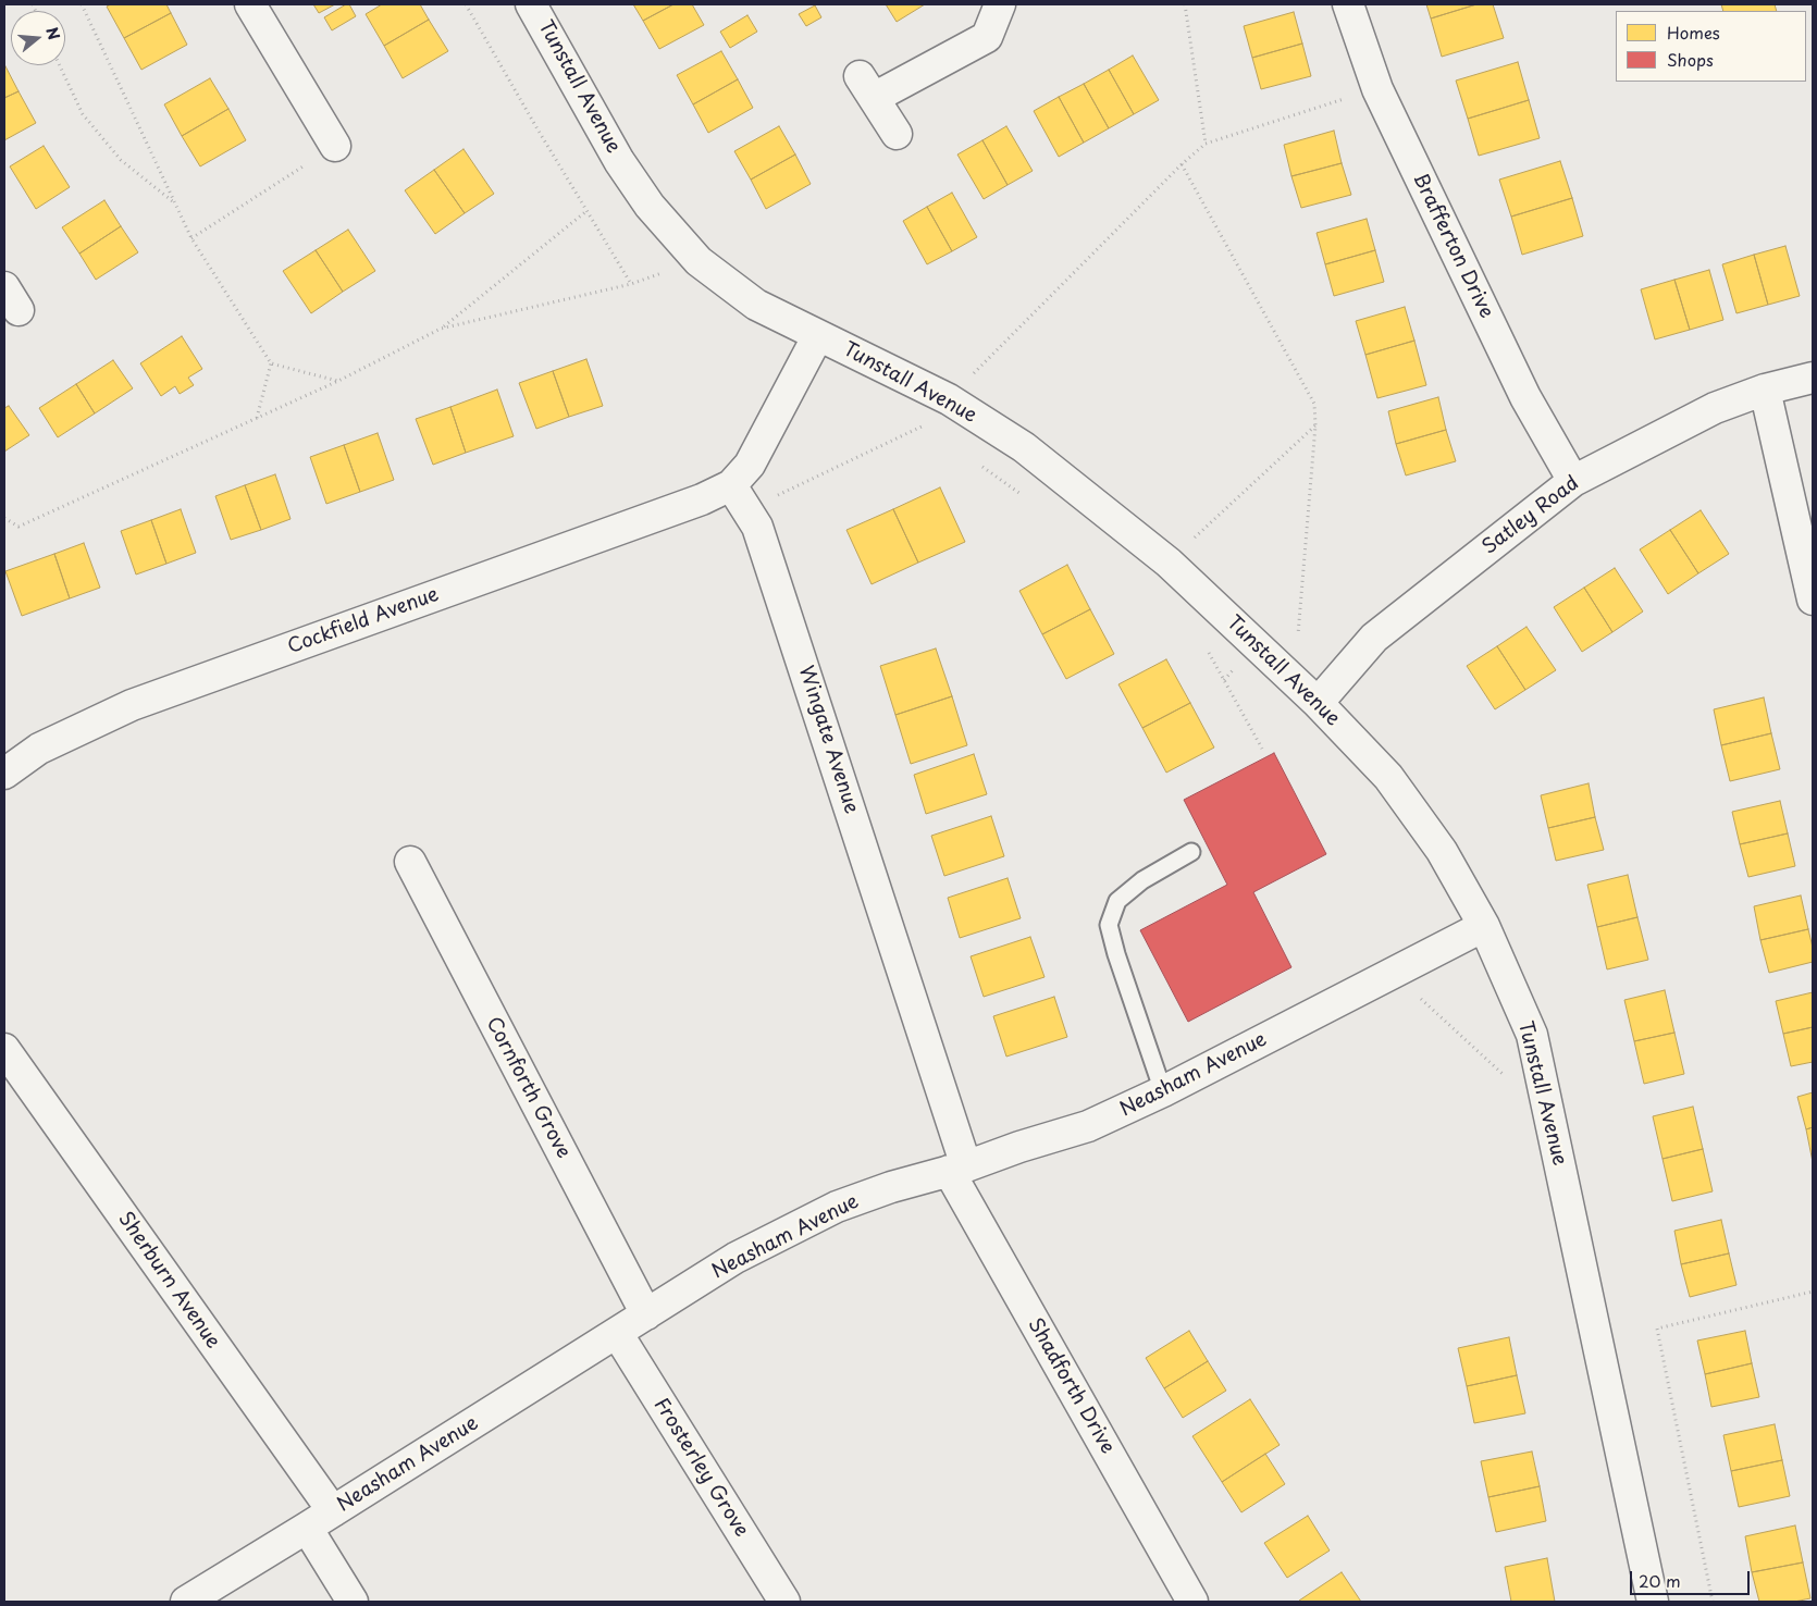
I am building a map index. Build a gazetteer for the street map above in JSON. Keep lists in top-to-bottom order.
{
  "streets": {
    "street": [
      "Tunstall Avenue",
      "Brafferton Drive",
      "Satley Road",
      "Cockfield Avenue",
      "Wingate Avenue",
      "Neasham Avenue",
      "Cornforth Grove",
      "Sherburn Avenue",
      "Shadforth Drive",
      "Frosterley Grove"
    ]
  },
  "crossings": [
    ["Tunstall Avenue", "Satley Road"],
    ["Tunstall Avenue", "Neasham Avenue"],
    ["Brafferton Drive", "Satley Road"],
    ["Cockfield Avenue", "Wingate Avenue"],
    ["Wingate Avenue", "Neasham Avenue"],
    ["Wingate Avenue", "Shadforth Drive"],
    ["Neasham Avenue", "Cornforth Grove"],
    ["Neasham Avenue", "Sherburn Avenue"],
    ["Neasham Avenue", "Shadforth Drive"],
    ["Neasham Avenue", "Frosterley Grove"]
  ],
  "legend": ["Homes", "Shops"],
  "scale_bar": "20 m",
  "north": "right"
}
